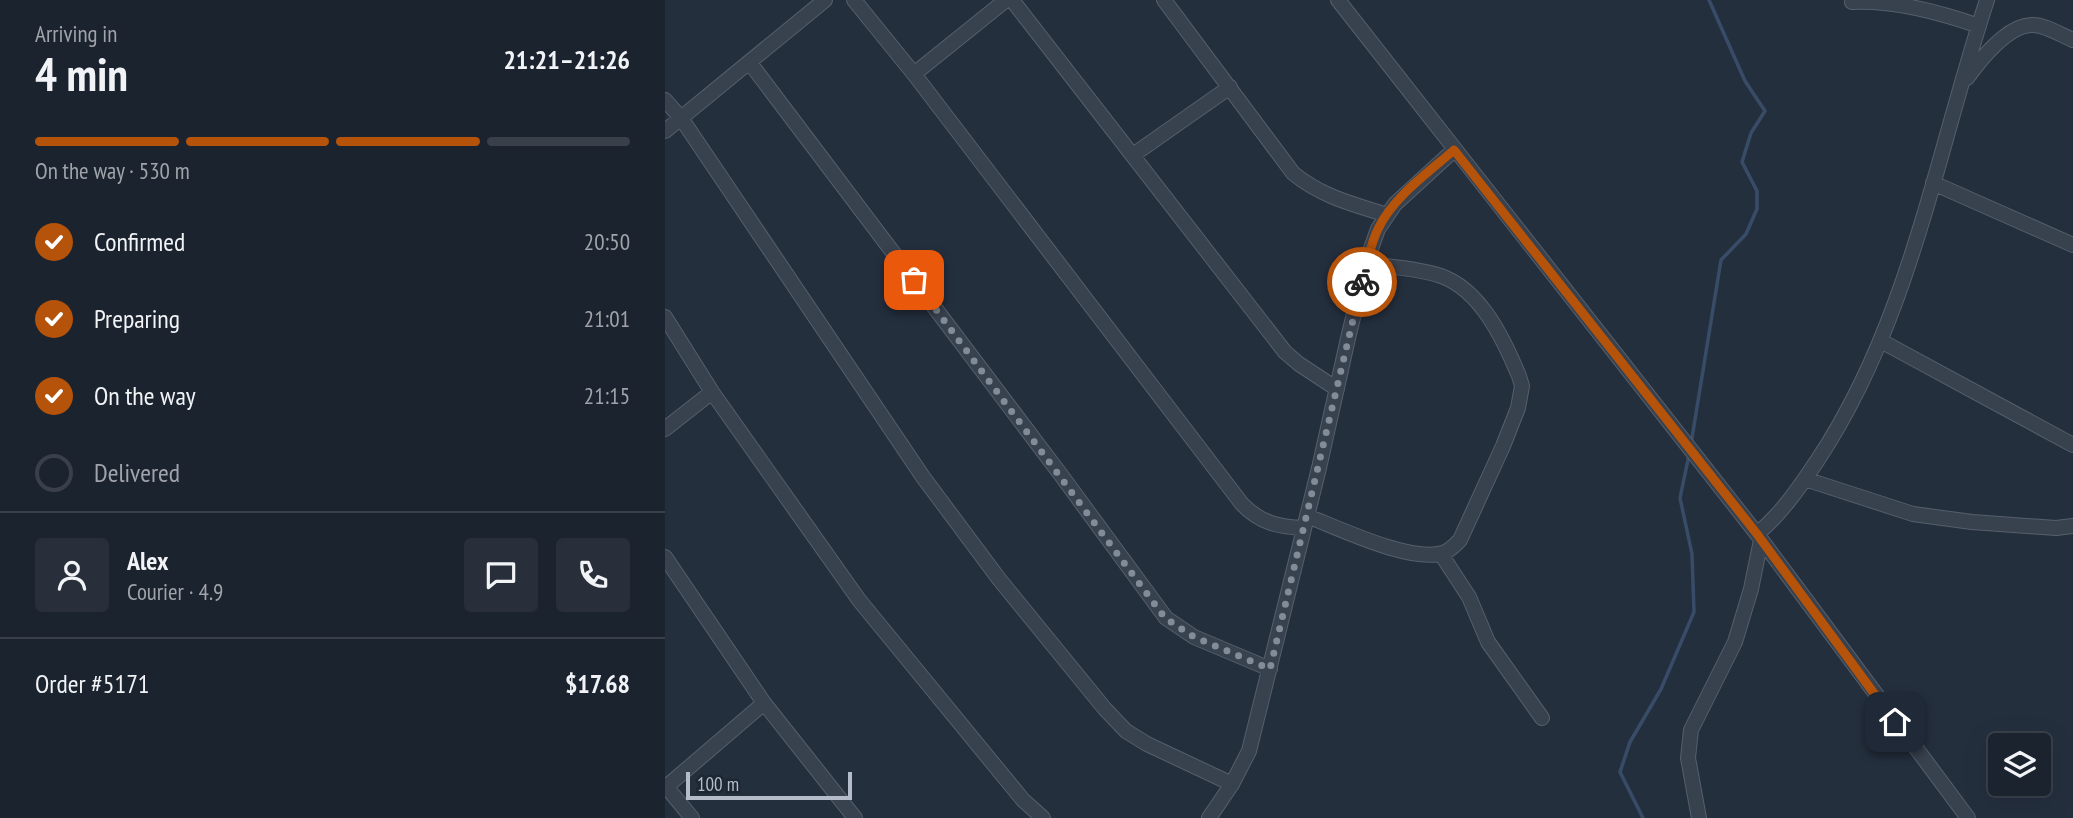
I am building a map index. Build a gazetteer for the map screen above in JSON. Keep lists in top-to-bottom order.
{
  "scale_bar": "100 m",
  "page": {
    "heading": ["4 min", "Arriving in", "21:21–21:26"],
    "panel": [
      "Alex",
      "Courier · 4.9",
      "Order #5171",
      "$17.68"
    ],
    "bar": "On the way · 530 m",
    "list": [
      ["Confirmed", "20:50"],
      ["Preparing", "21:01"],
      ["On the way", "21:15"],
      "Delivered"
    ],
    "scale": "100 m"
  }
}
